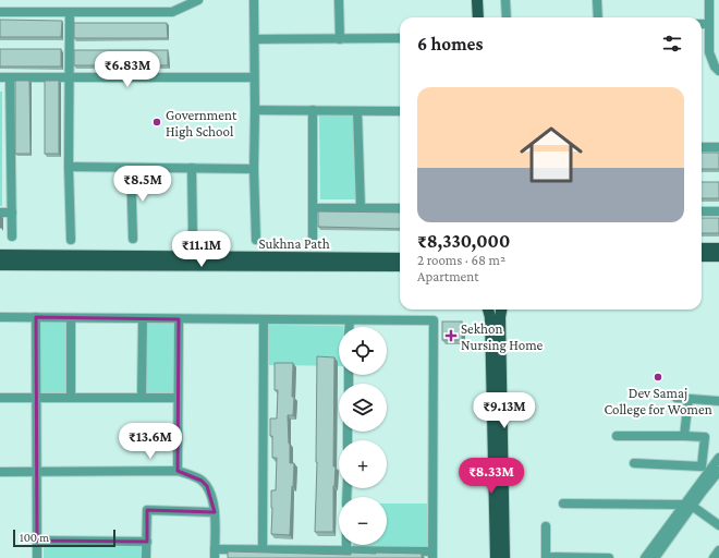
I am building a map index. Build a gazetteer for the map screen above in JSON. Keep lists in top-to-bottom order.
{
  "streets": {
    "main road": ["Sukhna Path"]
  },
  "places": {
    "other": ["Government High School", "Dev Samaj College for Women"],
    "health": ["Sekhon Nursing Home"]
  },
  "scale_bar": "100 m",
  "page": {
    "heading": "6 homes",
    "price": [
      "₹6.83M",
      "₹8.5M",
      "₹11.1M",
      "₹9.13M",
      "₹13.6M",
      "₹8.33M"
    ],
    "list": [
      {
        "name": "₹8,330,000",
        "note": "2 rooms · 68 m² · Apartment"
      }
    ],
    "map_buttons": ["+", "−"],
    "scale": "100 m"
  }
}
